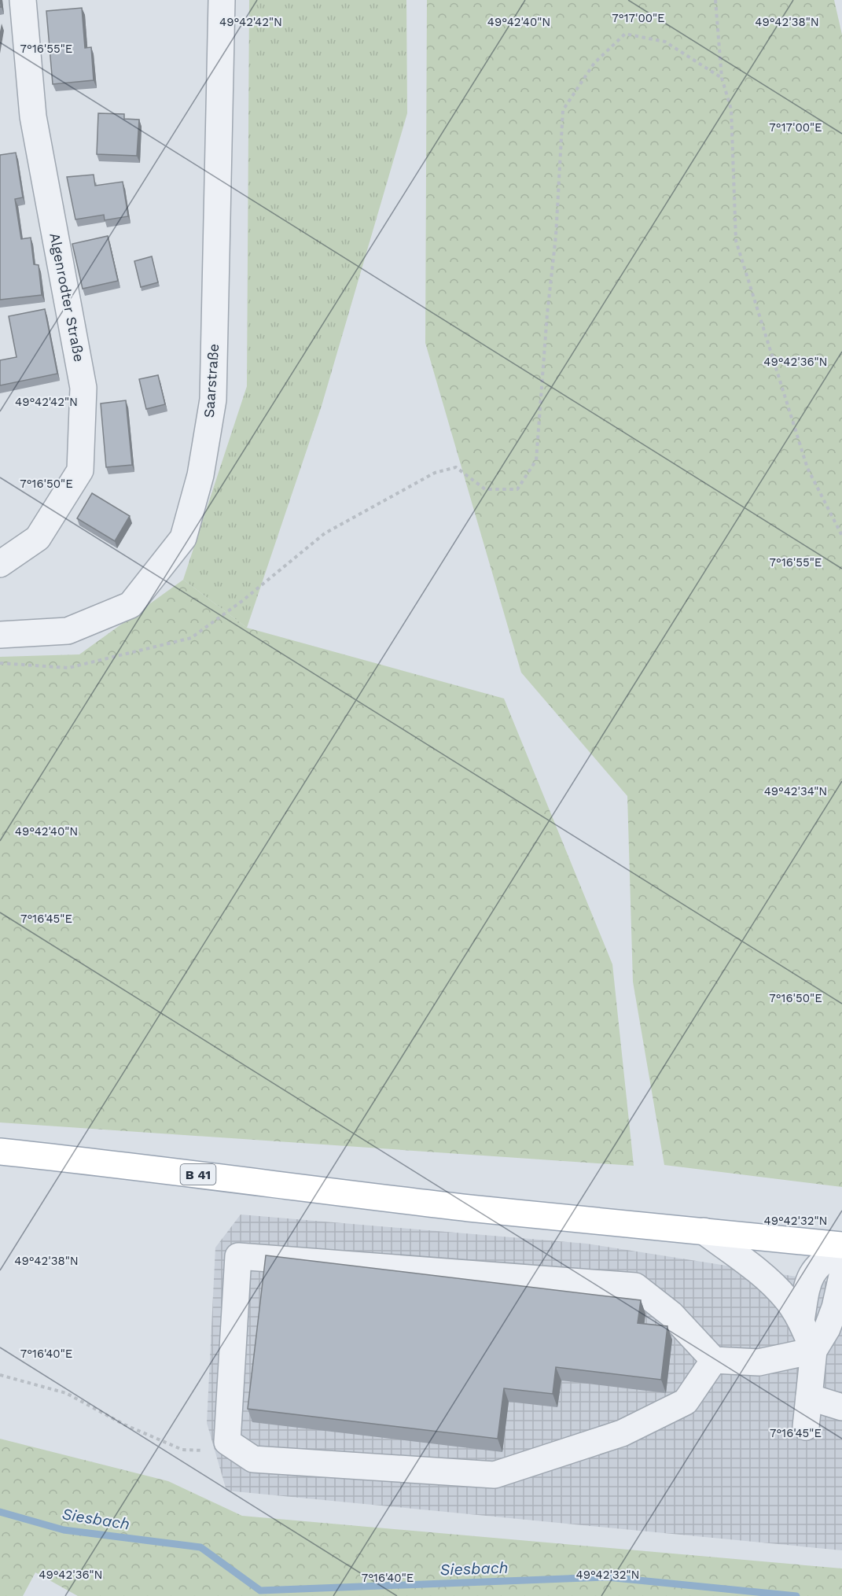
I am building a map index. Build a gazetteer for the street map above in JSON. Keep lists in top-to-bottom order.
{
  "streets": {
    "main road": ["B 41"],
    "street": ["Algenrodter Straße", "Saarstraße"]
  },
  "water": ["Siesbach"],
  "coordinates": [
    "7°17'00\"E",
    "49°42'42\"N",
    "49°42'40\"N",
    "49°42'38\"N",
    "7°16'55\"E",
    "49°42'36\"N",
    "7°16'50\"E",
    "49°42'34\"N",
    "7°16'45\"E",
    "49°42'32\"N",
    "7°16'40\"E"
  ]
}
